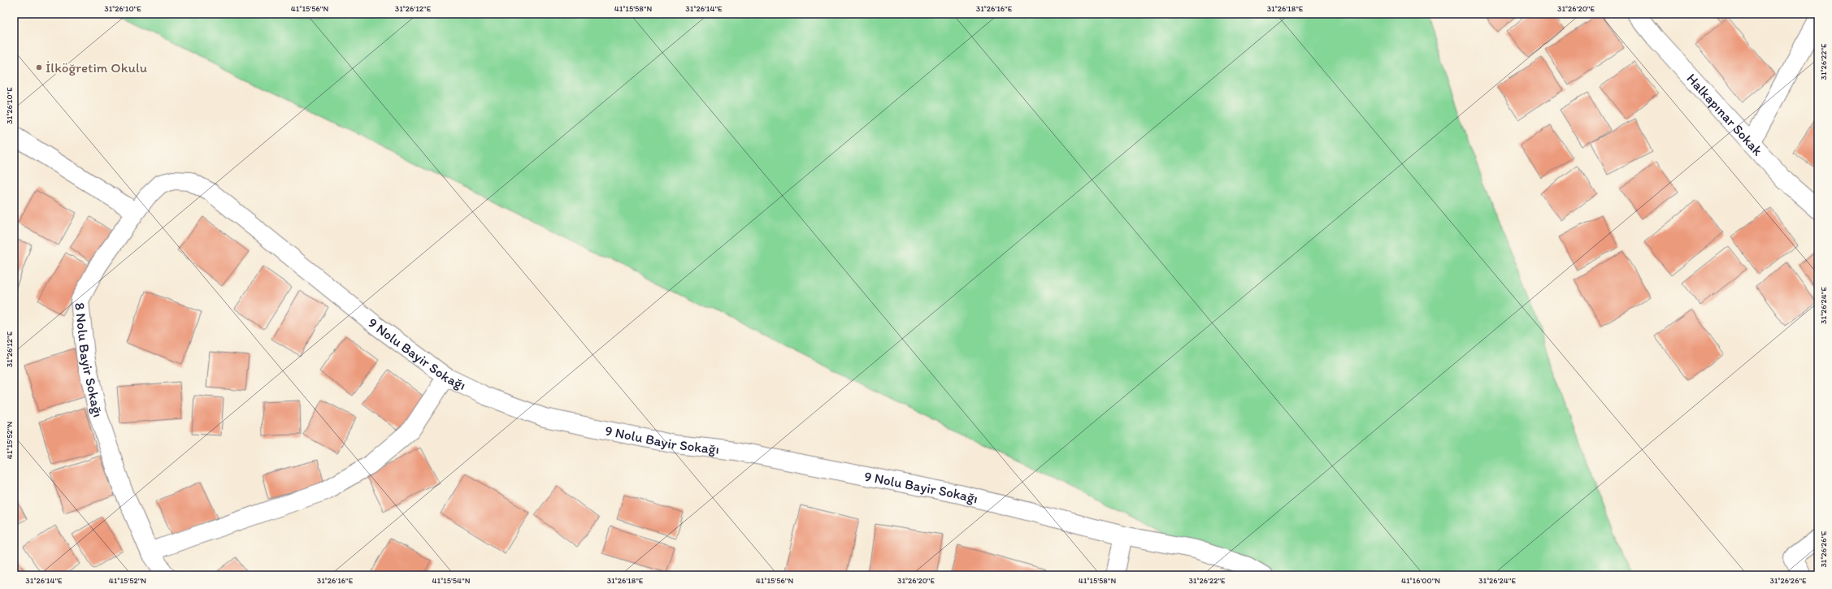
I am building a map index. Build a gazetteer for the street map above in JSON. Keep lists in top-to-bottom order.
{
  "streets": {
    "street": ["Halkapınar Sokak", "9 Nolu Bayir Sokağı", "8 Nolu Bayir Sokağı"]
  },
  "crossings": [
    ["9 Nolu Bayir Sokağı", "8 Nolu Bayir Sokağı"]
  ],
  "places": ["İlköğretim Okulu"],
  "coordinates": [
    "31°26'10\"E",
    "41°15'56\"N",
    "31°26'12\"E",
    "41°15'58\"N",
    "31°26'14\"E",
    "31°26'16\"E",
    "31°26'18\"E",
    "31°26'20\"E",
    "31°26'22\"E",
    "31°26'24\"E",
    "41°15'52\"N",
    "31°26'26\"E",
    "41°15'54\"N",
    "41°16'00\"N"
  ]
}
